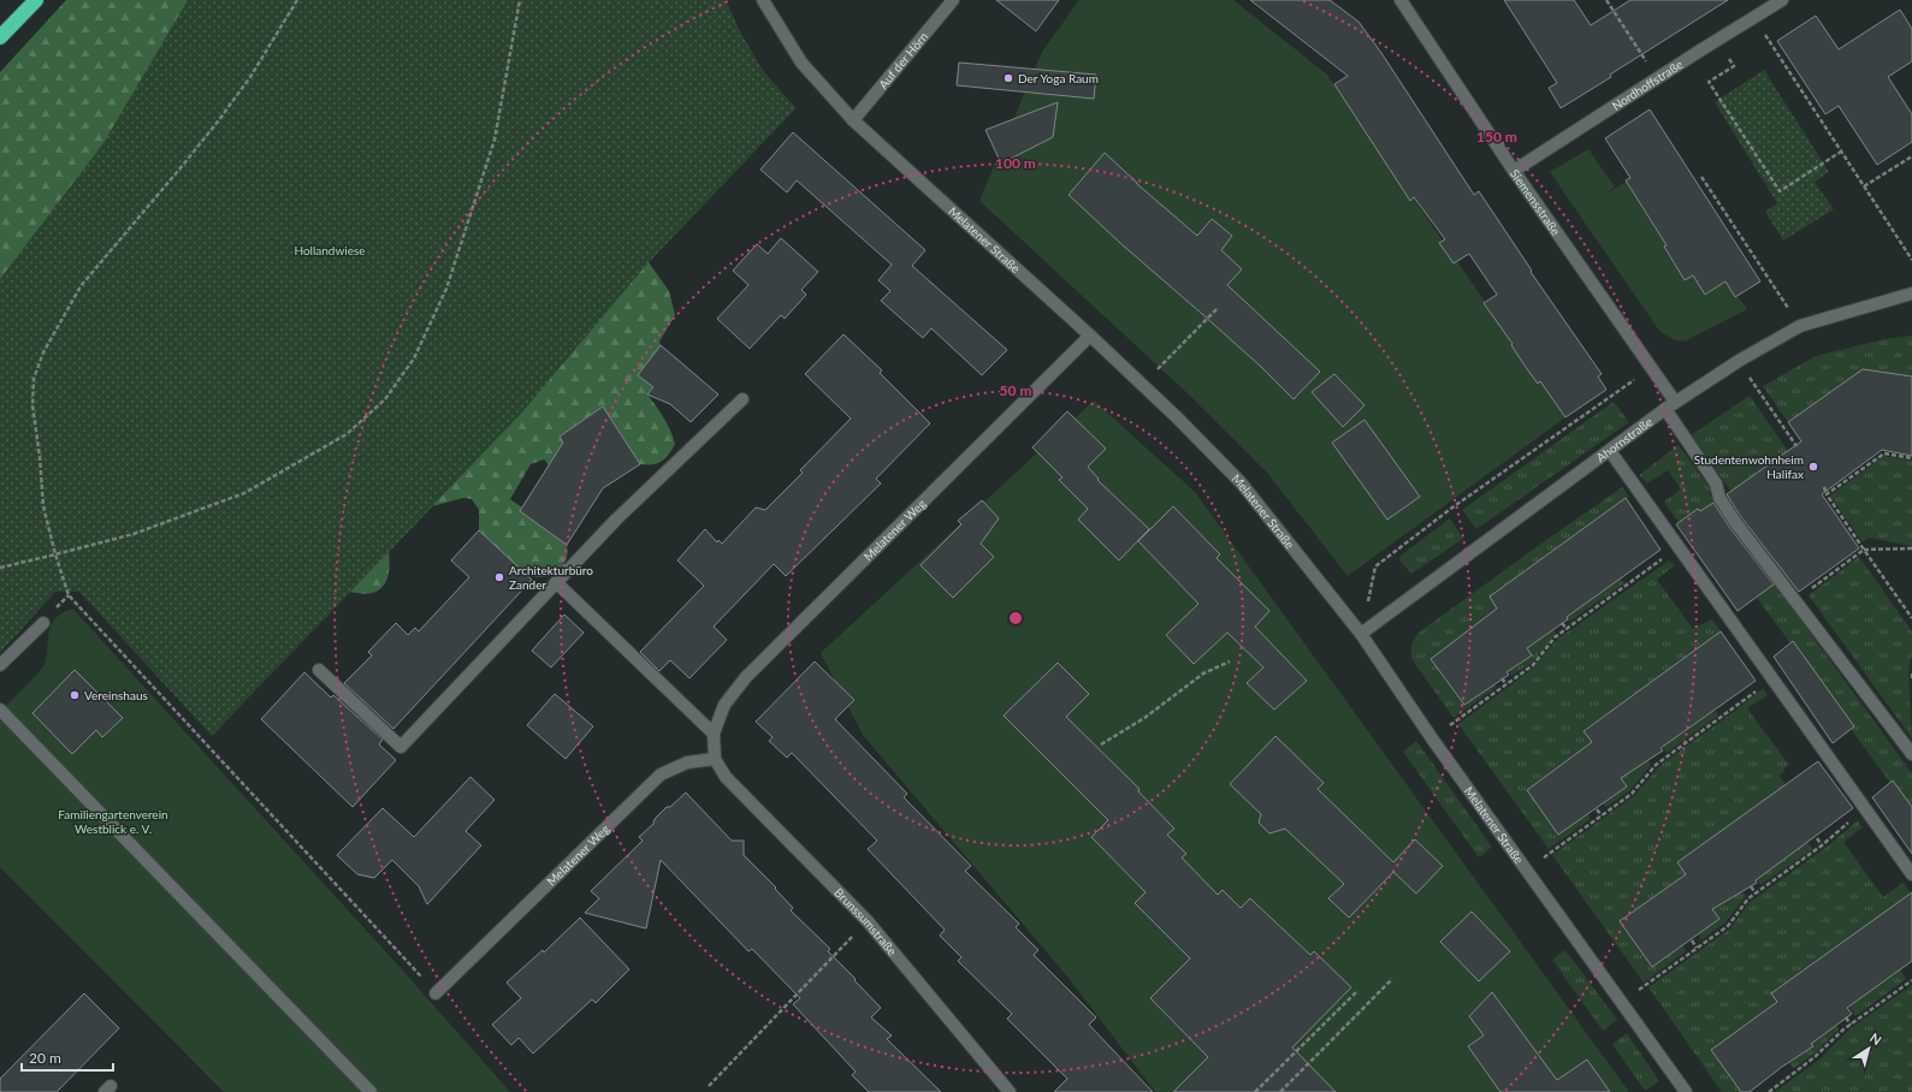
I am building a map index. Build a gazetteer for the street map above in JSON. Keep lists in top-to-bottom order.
{
  "streets": {
    "street": [
      "Auf der Hörn",
      "Nordhoffstraße",
      "Siemensstraße",
      "Melatener Straße",
      "Ahornstraße",
      "Melatener Weg",
      "Brunssumstraße"
    ]
  },
  "crossings": [
    ["Auf der Hörn", "Melatener Straße"],
    ["Nordhoffstraße", "Siemensstraße"],
    ["Siemensstraße", "Ahornstraße"],
    ["Melatener Straße", "Ahornstraße"],
    ["Melatener Straße", "Melatener Weg"],
    ["Melatener Weg", "Brunssumstraße"]
  ],
  "parks": ["Hollandwiese", "Familiengartenverein Westblick e. V."],
  "places": [
    "Der Yoga Raum",
    "Studentenwohnheim Halifax",
    "Architekturbüro Zander",
    "Vereinshaus"
  ],
  "scale_bar": "20 m",
  "north": "top right",
  "rings": ["150 m", "100 m", "50 m"]
}
